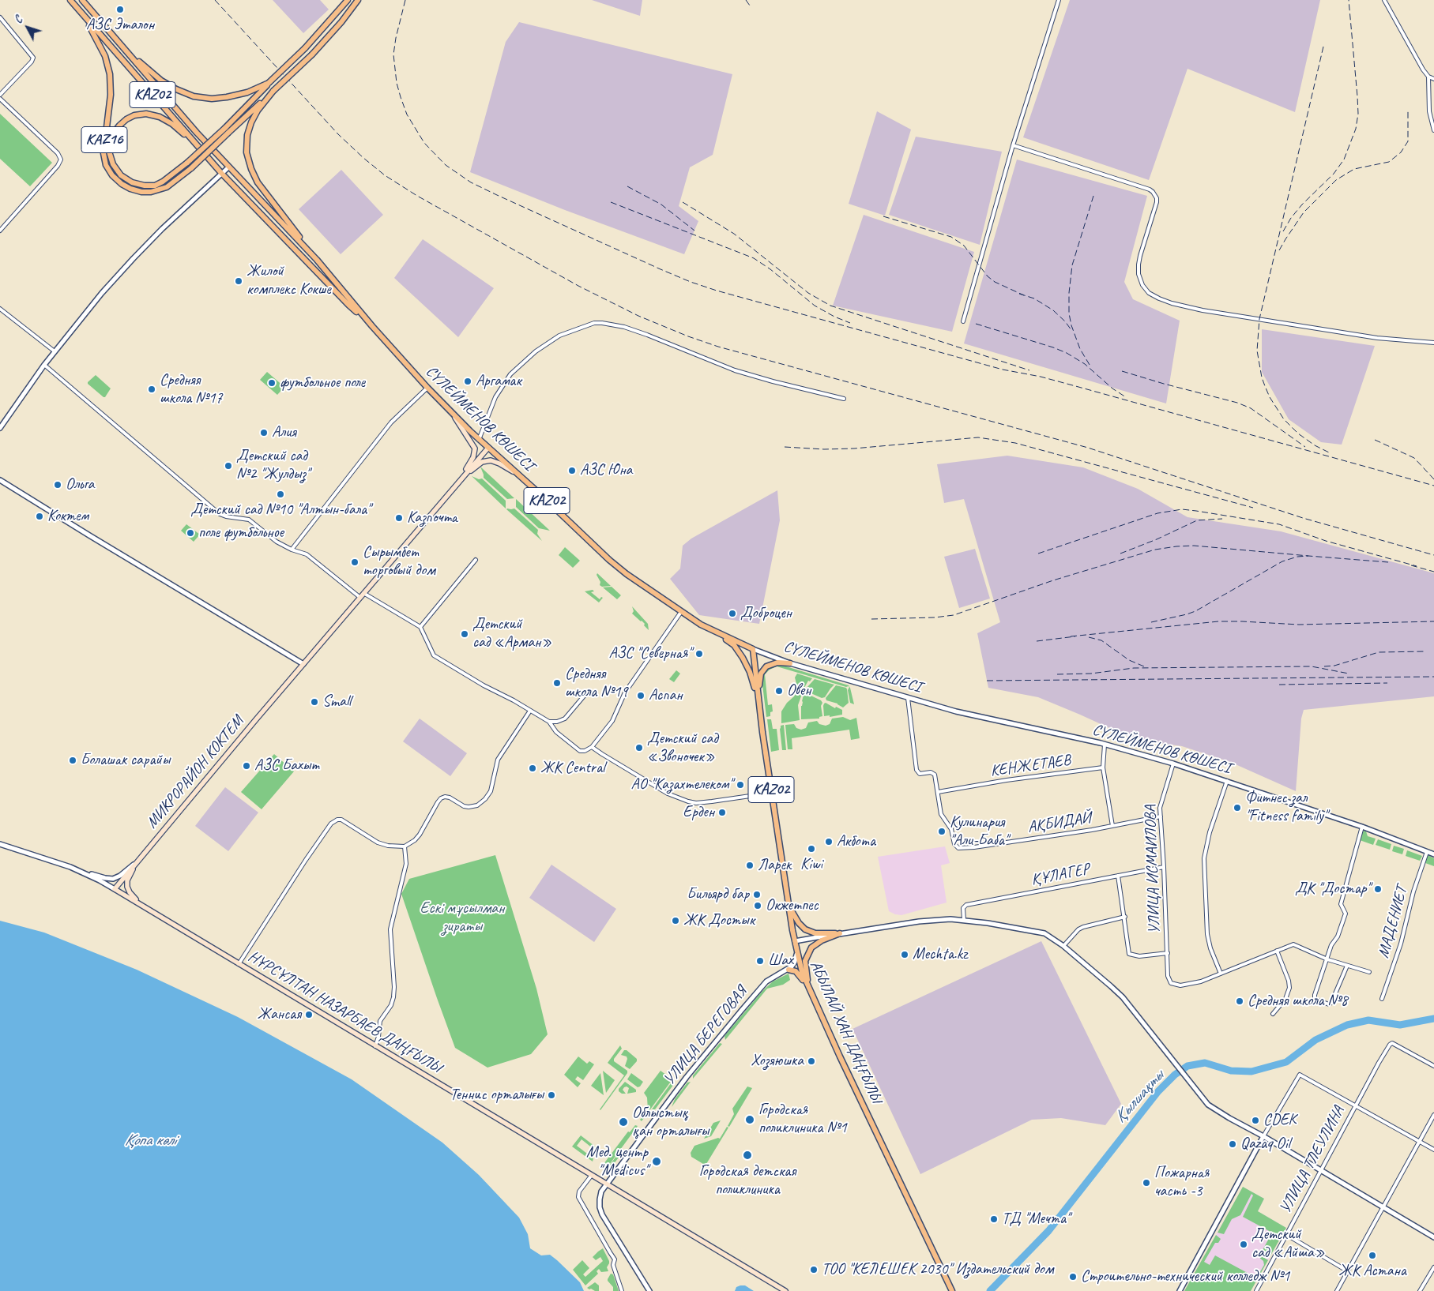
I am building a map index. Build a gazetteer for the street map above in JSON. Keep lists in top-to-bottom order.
{
  "streets": {
    "highway": [
      "KАZ02",
      "KAZ16",
      "СҮЛЕЙМЕНОВ КӨШЕСІ",
      "АБЫЛАЙ ХАН ДАҢҒЫЛЫ"
    ],
    "main road": ["МИКРОРАЙОН КОКТЕМ", "НҰРСҰЛТАН НАЗАРБАЕВ ДАҢҒЫЛЫ"],
    "street": [
      "КЕНЖЕТАЕВ",
      "АҚБИДАЙ",
      "УЛИЦА ИСМАИЛОВА",
      "ҚҰЛАГЕР",
      "МАДЕНИЕТ",
      "УЛИЦА БЕРЕГОВАЯ",
      "УЛИЦА ТЛЕУЛИНА"
    ]
  },
  "crossings": [
    ["KАZ02", "KAZ16"],
    ["KАZ02", "СҮЛЕЙМЕНОВ КӨШЕСІ"],
    ["KАZ02", "АБЫЛАЙ ХАН ДАҢҒЫЛЫ"],
    ["СҮЛЕЙМЕНОВ КӨШЕСІ", "УЛИЦА ИСМАИЛОВА"],
    ["СҮЛЕЙМЕНОВ КӨШЕСІ", "МАДЕНИЕТ"],
    ["СҮЛЕЙМЕНОВ КӨШЕСІ", "АБЫЛАЙ ХАН ДАҢҒЫЛЫ"],
    ["КЕНЖЕТАЕВ", "АҚБИДАЙ"],
    ["МИКРОРАЙОН КОКТЕМ", "НҰРСҰЛТАН НАЗАРБАЕВ ДАҢҒЫЛЫ"],
    ["АҚБИДАЙ", "УЛИЦА ИСМАИЛОВА"],
    ["УЛИЦА ИСМАИЛОВА", "ҚҰЛАГЕР"],
    ["НҰРСҰЛТАН НАЗАРБАЕВ ДАҢҒЫЛЫ", "УЛИЦА БЕРЕГОВАЯ"]
  ],
  "water": ["Қылшақты", "Қопа көлі"],
  "parks": ["Ескі мұсылман зираты"],
  "places": [
    "АЗС Эталон",
    "Жилой комплекс Кокше",
    "Аргамак",
    "футбольное поле",
    "Средняя школа №17",
    "Алия",
    "Детский сад №2 \"Жулдыз\"",
    "АЗС Юна",
    "Ольга",
    "Детский сад №10 \"Алтын-бала\"",
    "Коктем",
    "Казпочта",
    "поле футбольное",
    "Сырымбет торговый дом",
    "Доброцен",
    "Детский сад «Арман»",
    "АЗС \"Северная\"",
    "Средняя школа №19",
    "Овен",
    "Аспан",
    "Small",
    "Детский сад «Звоночек»",
    "Болашак сарайы",
    "АЗС Бахыт",
    "ЖК Central",
    "АО \"Казахтелеком\"",
    "Фитнес зал \"Fitness family\"",
    "Ерден",
    "Кулинария \"Али-Баба\"",
    "Акбота",
    "Kiwi",
    "Ларек",
    "ДК \"Достар\"",
    "Бильярд бар",
    "Окжетпес",
    "ЖК Достык",
    "Mechta.kz",
    "Шах",
    "Средняя школа №8",
    "Жансая",
    "Хозяюшка",
    "Теннис орталығы",
    "Городская поликлиника №1",
    "CDEK",
    "Облыстық қан орталығы",
    "Qazaq Oil",
    "Городская детская поликлиника",
    "Мед. центр \"Medicus\"",
    "Пожарная часть -3",
    "ТД \"Мечта\"",
    "Детский сад «Айша»",
    "ЖК Астана",
    "ТОО \"КЕЛЕШЕК 2030\" Издательский дом",
    "Строительно-технический колледж №1"
  ],
  "north": "top left"
}
